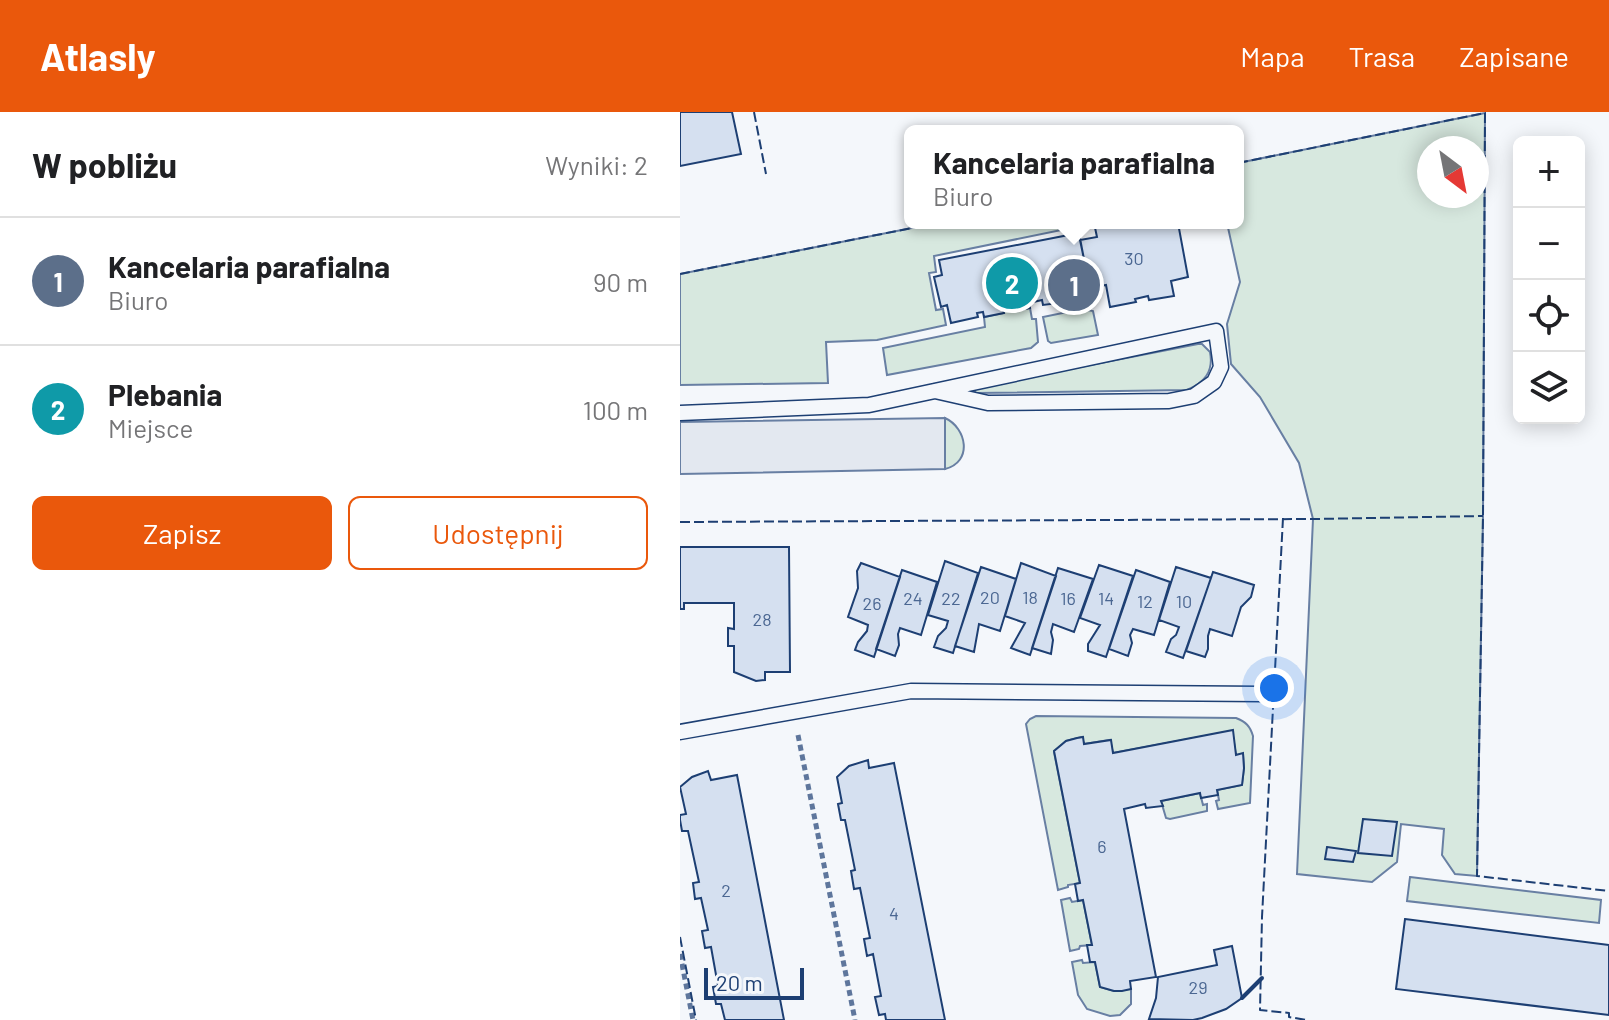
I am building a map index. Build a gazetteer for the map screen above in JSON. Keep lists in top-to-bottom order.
{
  "house_numbers": [
    "30",
    "20",
    "18",
    "24",
    "22",
    "16",
    "14",
    "12",
    "10",
    "26",
    "28",
    "6",
    "2",
    "4",
    "29"
  ],
  "scale_bar": "20 m",
  "north": "bottom right",
  "page": {
    "header": "Atlasly",
    "nav": ["Mapa", "Trasa", "Zapisane"],
    "heading": ["W pobliżu", "Wyniki: 2"],
    "popup": ["Kancelaria parafialna", "Biuro"],
    "map_buttons": ["+", "−"],
    "list": [
      {
        "mark": "1",
        "name": "Kancelaria parafialna",
        "note": "Biuro",
        "value": "90 m"
      },
      {
        "mark": "2",
        "name": "Plebania",
        "note": "Miejsce",
        "value": "100 m"
      }
    ],
    "pins": ["2", "1"],
    "buttons": ["Zapisz", "Udostępnij"],
    "scale": "20 m"
  }
}
